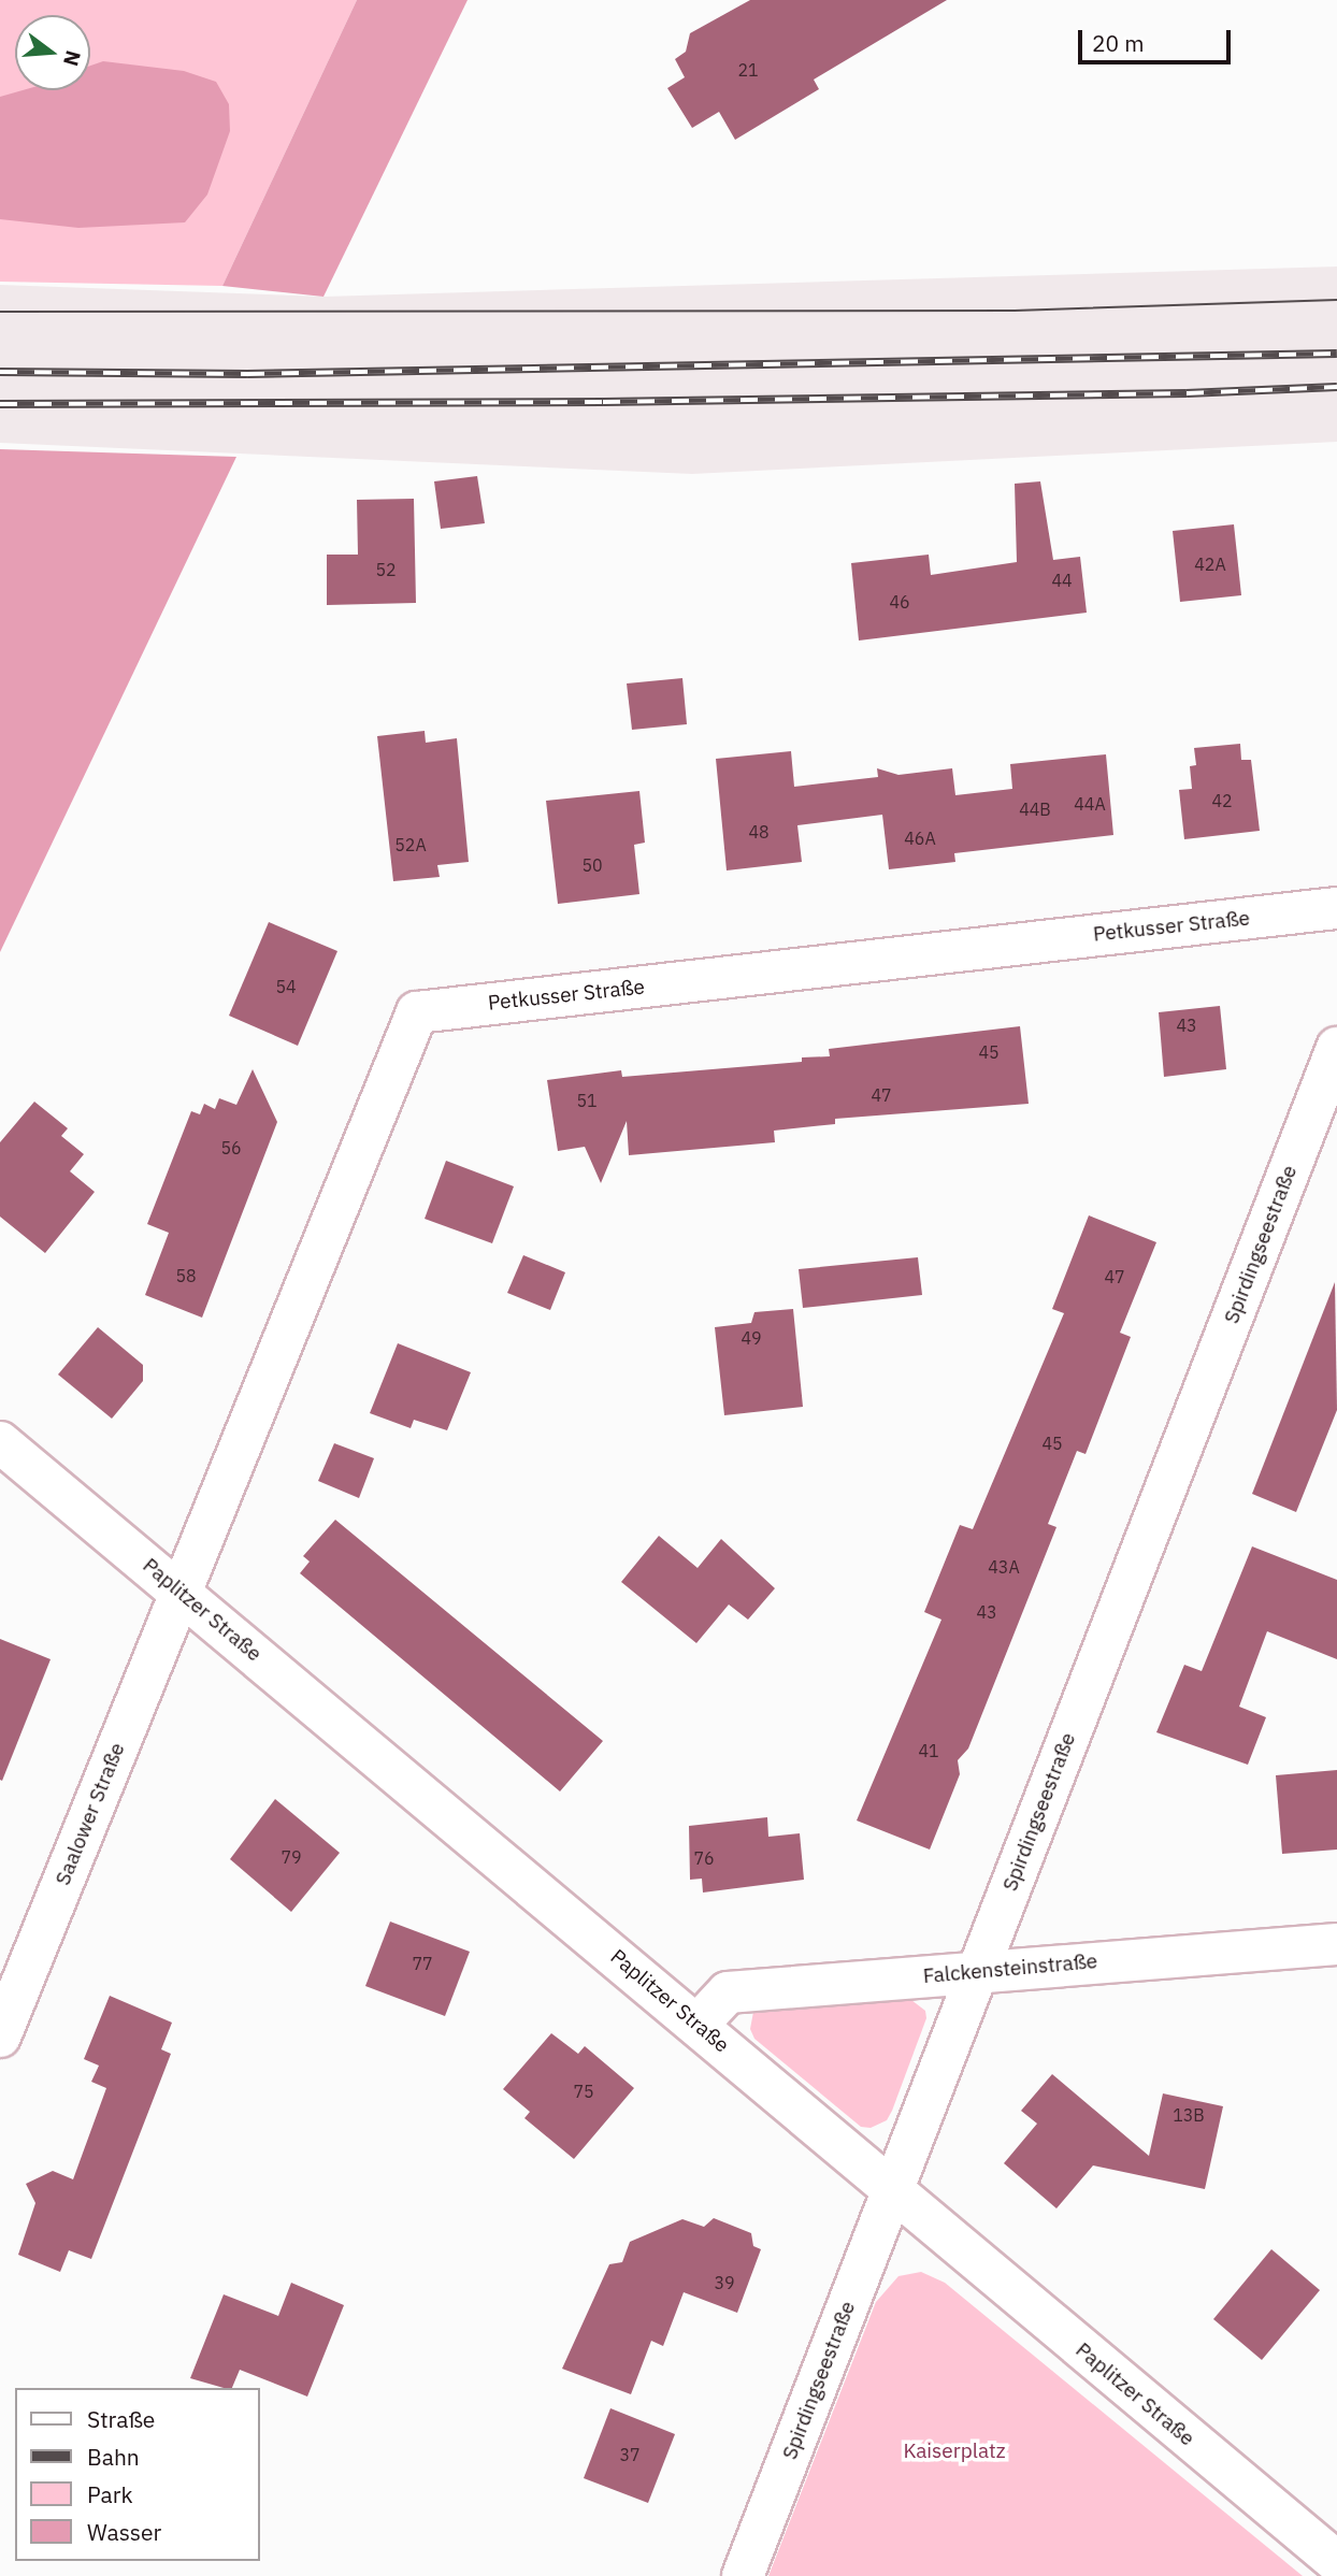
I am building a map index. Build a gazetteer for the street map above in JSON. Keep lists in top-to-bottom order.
{
  "streets": {
    "street": [
      "Petkusser Straße",
      "Spirdingseestraße",
      "Paplitzer Straße",
      "Saalower Straße",
      "Falckensteinstraße"
    ]
  },
  "crossings": [
    ["Petkusser Straße", "Paplitzer Straße"],
    ["Petkusser Straße", "Saalower Straße"],
    ["Spirdingseestraße", "Paplitzer Straße"],
    ["Spirdingseestraße", "Falckensteinstraße"],
    ["Paplitzer Straße", "Saalower Straße"],
    ["Paplitzer Straße", "Falckensteinstraße"]
  ],
  "parks": ["Kaiserplatz"],
  "house_numbers": [
    "21",
    "42A",
    "52",
    "44",
    "46",
    "42",
    "44A",
    "44B",
    "48",
    "46A",
    "52A",
    "50",
    "54",
    "43",
    "45",
    "47",
    "51",
    "56",
    "58",
    "47",
    "49",
    "45",
    "43A",
    "43",
    "41",
    "79",
    "76",
    "77",
    "75",
    "13B",
    "39",
    "37"
  ],
  "legend": [
    "Straße",
    "Bahn",
    "Park",
    "Wasser"
  ],
  "scale_bar": "20 m",
  "north": "right"
}
